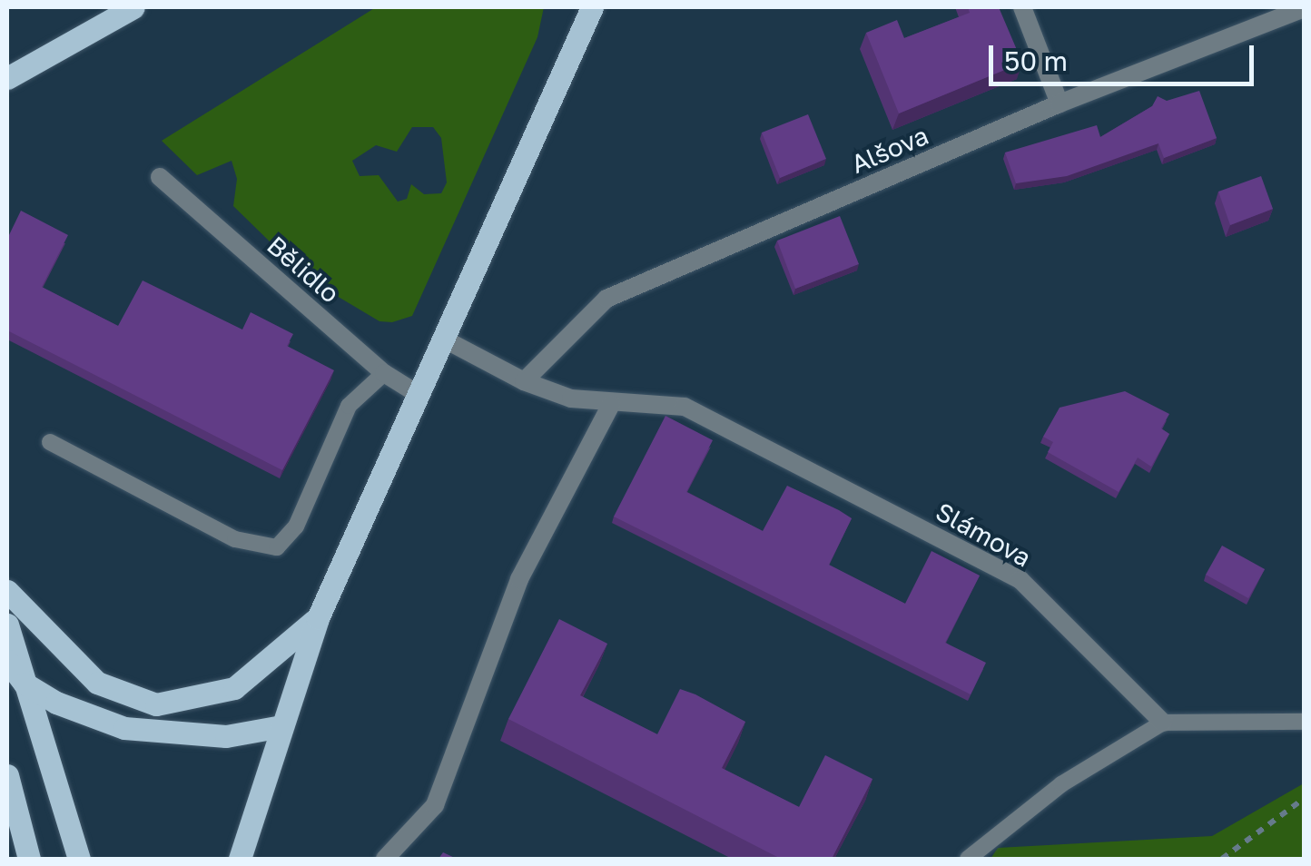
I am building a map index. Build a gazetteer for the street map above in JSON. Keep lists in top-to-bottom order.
{
  "streets": {
    "street": ["Alšova", "Bělidlo", "Slámova"]
  },
  "crossings": [
    ["Alšova", "Slámova"]
  ],
  "scale_bar": "50 m"
}
